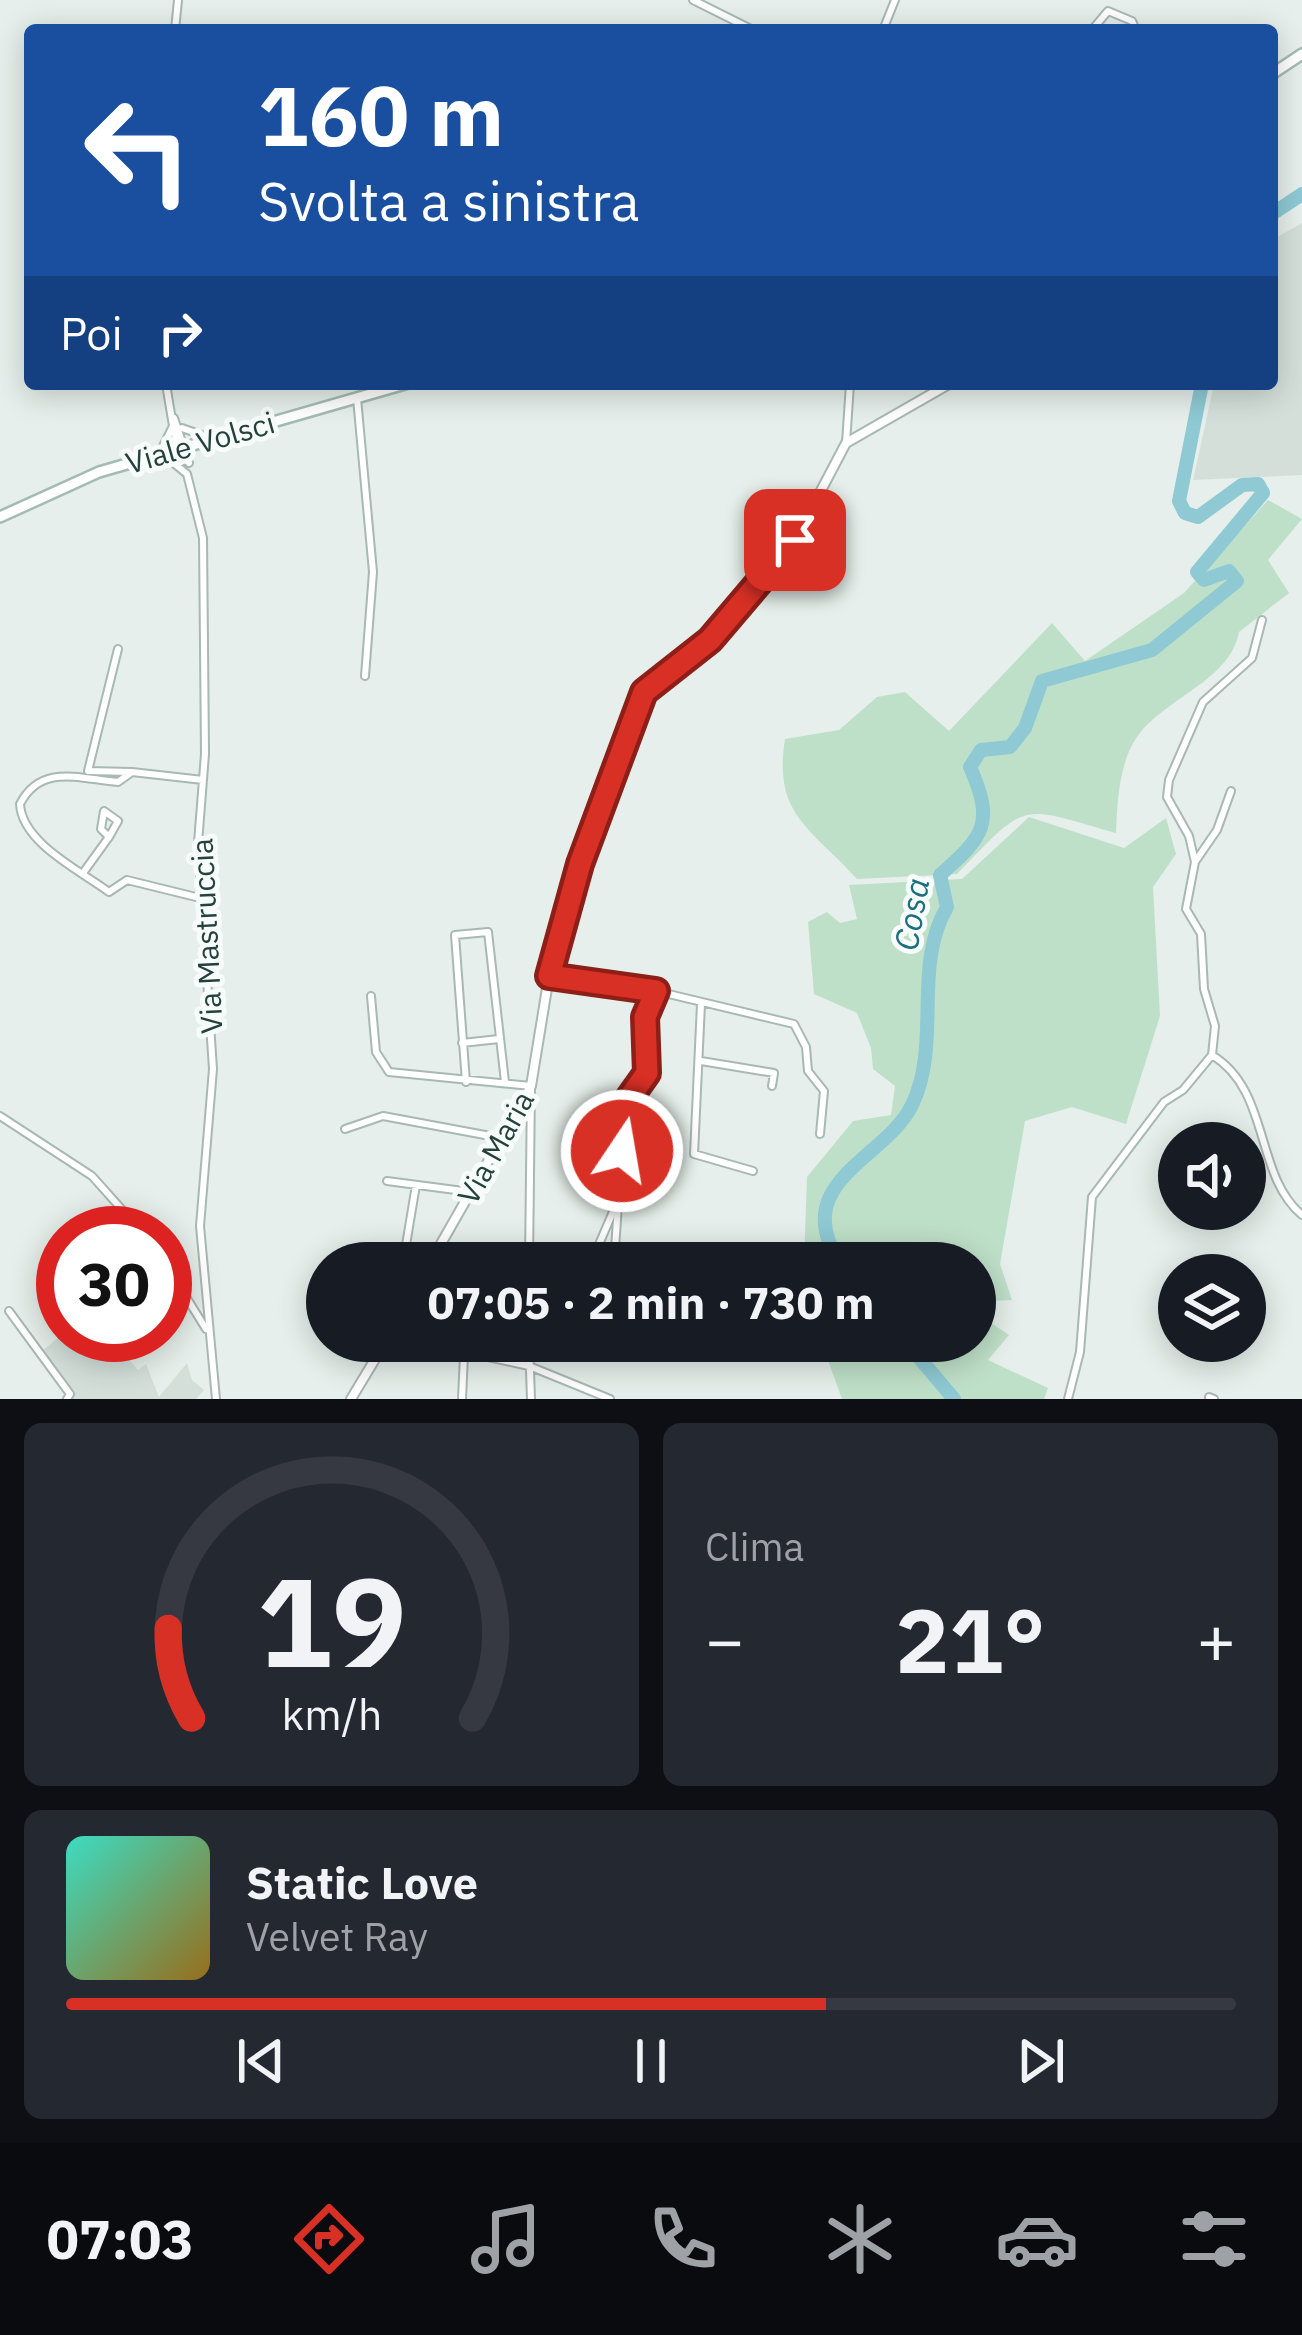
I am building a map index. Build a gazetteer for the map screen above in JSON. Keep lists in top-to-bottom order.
{
  "streets": {
    "main road": ["Viale Volsci"],
    "street": ["Via Mastruccia", "Via Maria"]
  },
  "crossings": [
    ["Viale Volsci", "Via Mastruccia"]
  ],
  "water": ["Cosa"],
  "page": {
    "turn": ["160 m", "Svolta a sinistra"],
    "then": "Poi",
    "limit": "30",
    "trip": "07:05 · 2 min · 730 m",
    "tile": "Clima",
    "heat": ["−", "21°", "+"],
    "song": ["Static Love", "Velvet Ray"],
    "tabs": "07:03",
    "gauge": ["19", "km/h"]
  }
}
